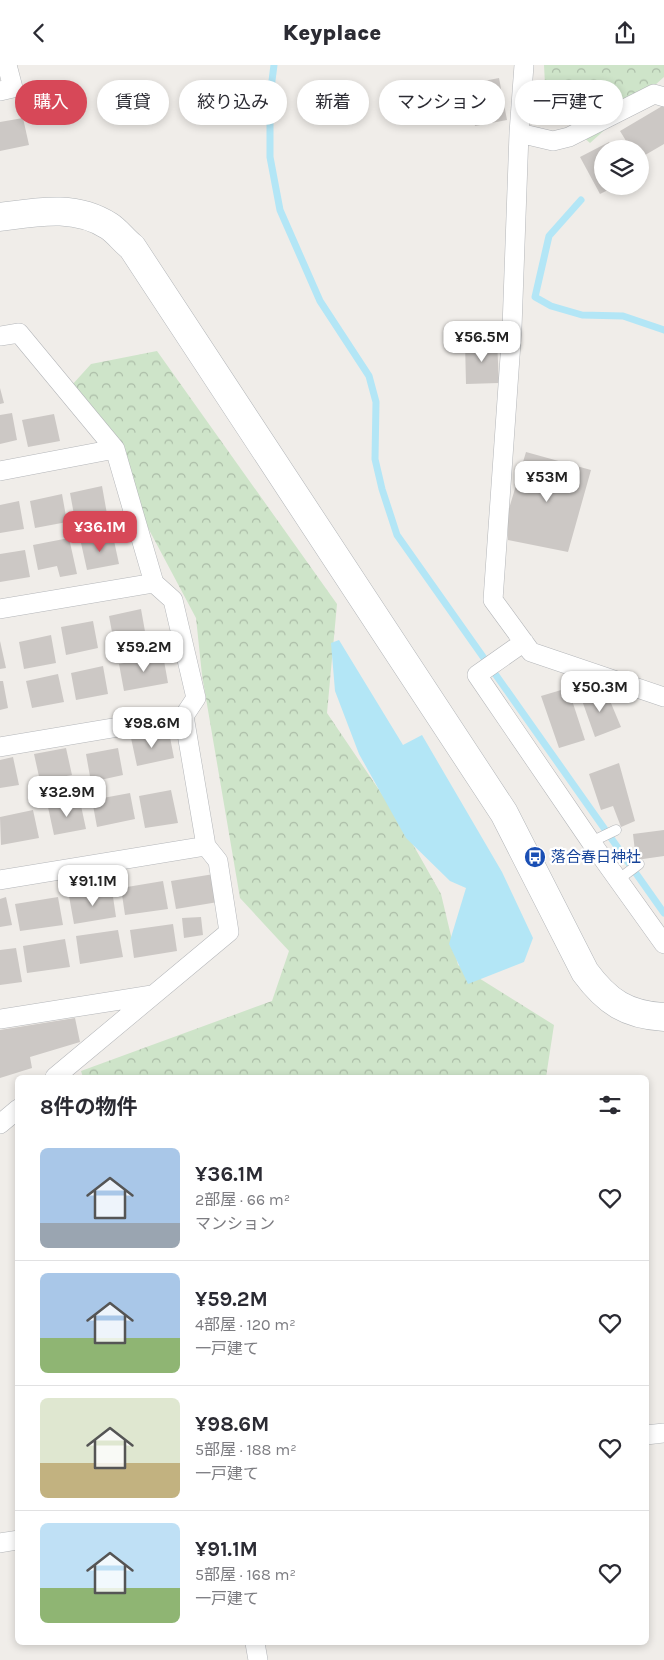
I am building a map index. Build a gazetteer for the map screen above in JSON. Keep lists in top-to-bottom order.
{
  "places": {
    "bus stop": ["落合春日神社"]
  },
  "page": {
    "header": "Keyplace",
    "chip": [
      "購入",
      "賃貸",
      "絞り込み",
      "新着",
      "マンション",
      "一戸建て"
    ],
    "price": [
      "¥56.5M",
      "¥53M",
      "¥36.1M",
      "¥59.2M",
      "¥50.3M",
      "¥98.6M",
      "¥32.9M",
      "¥91.1M"
    ],
    "heading": "8件の物件",
    "list": [
      {
        "name": "¥36.1M",
        "note": "2部屋 · 66 m² · マンション"
      },
      {
        "name": "¥59.2M",
        "note": "4部屋 · 120 m² · 一戸建て"
      },
      {
        "name": "¥98.6M",
        "note": "5部屋 · 188 m² · 一戸建て"
      },
      {
        "name": "¥91.1M",
        "note": "5部屋 · 168 m² · 一戸建て"
      }
    ]
  }
}
